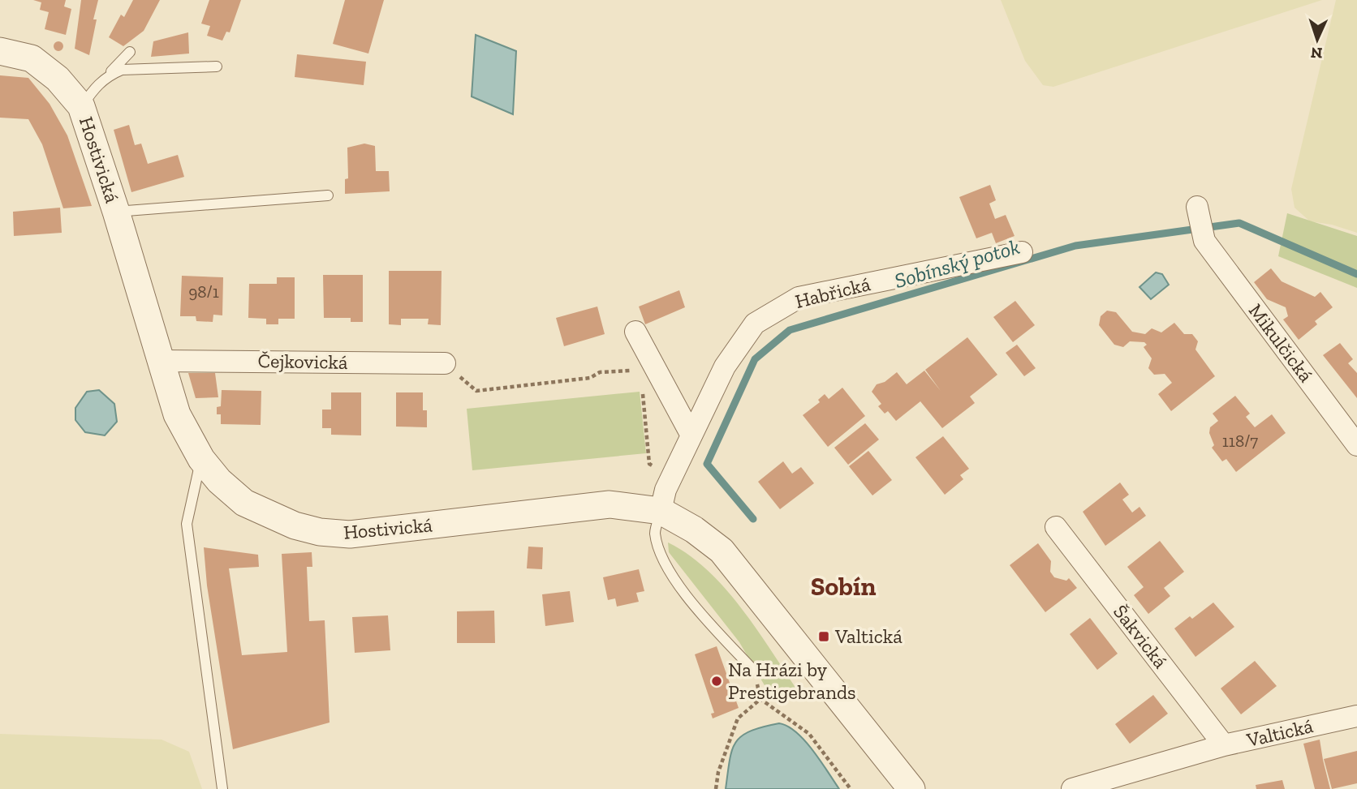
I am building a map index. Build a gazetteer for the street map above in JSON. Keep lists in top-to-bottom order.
{
  "streets": {
    "street": [
      "Hostivická",
      "Habřická",
      "Mikulčická",
      "Čejkovická",
      "Šakvická",
      "Valtická"
    ]
  },
  "crossings": [
    ["Hostivická", "Habřická"],
    ["Hostivická", "Čejkovická"],
    ["Šakvická", "Valtická"]
  ],
  "districts": ["Sobín"],
  "water": ["Sobínský potok"],
  "places": {
    "transit": ["Valtická"],
    "other": ["Na Hrázi by Prestigebrands"]
  },
  "house_numbers": ["98/1", "118/7"],
  "north": "bottom"
}
